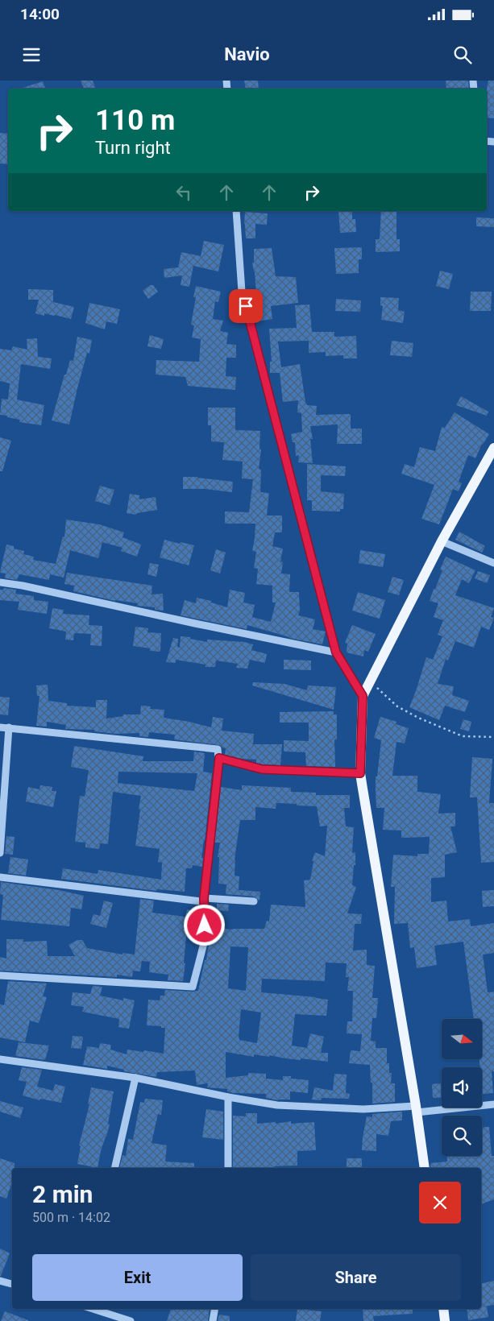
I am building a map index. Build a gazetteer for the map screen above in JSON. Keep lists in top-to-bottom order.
{
  "north": "right",
  "page": {
    "status": "14:00",
    "header": "Navio",
    "turn": ["110 m", "Turn right"],
    "heading": ["2 min", "500 m · 14:02"],
    "buttons": ["Exit", "Share"]
  }
}
